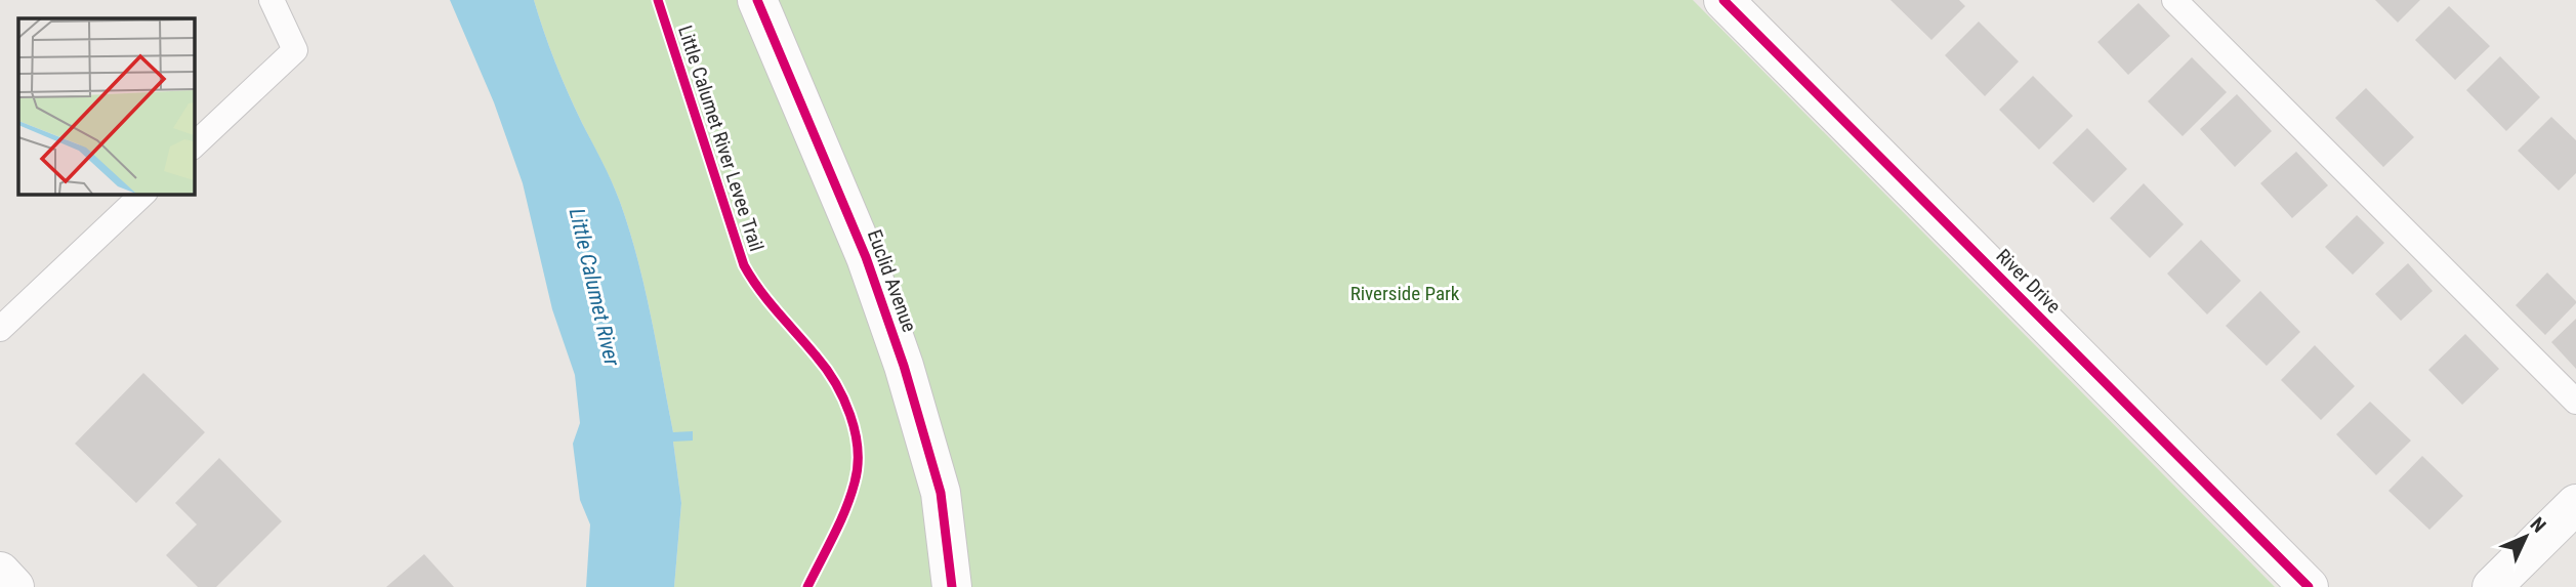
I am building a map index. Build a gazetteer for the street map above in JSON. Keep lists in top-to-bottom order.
{
  "streets": {
    "street": ["Euclid Avenue", "River Drive"],
    "cycle path": ["Little Calumet River Levee Trail"]
  },
  "water": ["Little Calumet River"],
  "parks": ["Riverside Park"],
  "north": "top right"
}
